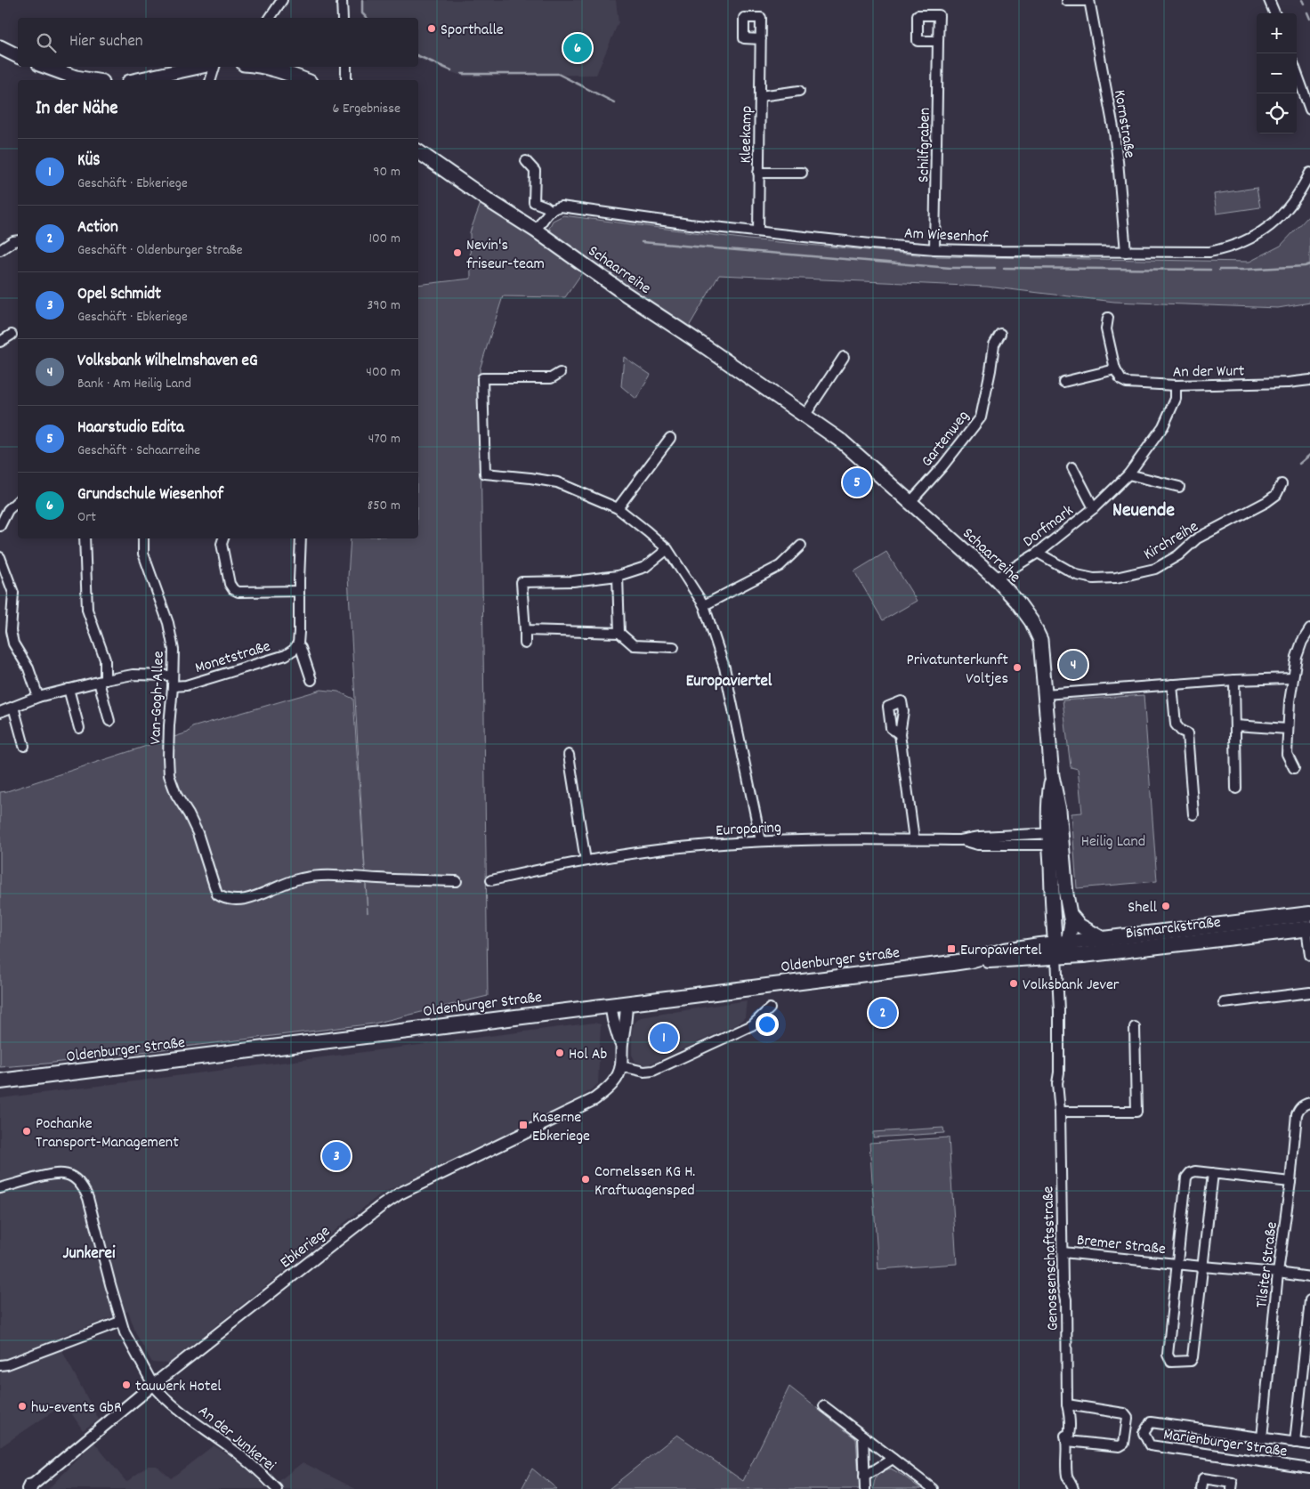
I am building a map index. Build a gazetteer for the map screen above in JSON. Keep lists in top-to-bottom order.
{
  "streets": {
    "main road": ["Schaarreihe", "Bismarckstraße", "Oldenburger Straße"],
    "street": [
      "Kornstraße",
      "Kleekamp",
      "Schilfgraben",
      "Am Wiesenhof",
      "An der Wurt",
      "Gartenweg",
      "Dorfmark",
      "Kirchreihe",
      "Monetstraße",
      "Van-Gogh-Allee",
      "Europaring",
      "Bremer Straße",
      "Ebkeriege",
      "Genossenschaftsstraße",
      "Tilsiter Straße",
      "An der Junkerei",
      "Marienburger Straße"
    ]
  },
  "crossings": [
    ["Kornstraße", "Am Wiesenhof"],
    ["Kleekamp", "Am Wiesenhof"],
    ["Schilfgraben", "Am Wiesenhof"],
    ["Schaarreihe", "Gartenweg"],
    ["Schaarreihe", "Dorfmark"],
    ["Schaarreihe", "Europaring"],
    ["Schaarreihe", "Bismarckstraße"],
    ["Schaarreihe", "Oldenburger Straße"],
    ["Schaarreihe", "Genossenschaftsstraße"],
    ["An der Wurt", "Dorfmark"],
    ["Dorfmark", "Kirchreihe"],
    ["Monetstraße", "Van-Gogh-Allee"],
    ["Bismarckstraße", "Oldenburger Straße"],
    ["Bismarckstraße", "Genossenschaftsstraße"],
    ["Oldenburger Straße", "Ebkeriege"],
    ["Oldenburger Straße", "Genossenschaftsstraße"],
    ["Bremer Straße", "Genossenschaftsstraße"],
    ["Bremer Straße", "Tilsiter Straße"],
    ["Ebkeriege", "An der Junkerei"],
    ["Tilsiter Straße", "Marienburger Straße"]
  ],
  "districts": ["Neuende", "Europaviertel", "Junkerei"],
  "parks": ["Heilig Land"],
  "places": {
    "other": [
      "Sporthalle",
      "Nevin's friseur-team",
      "Privatunterkunft Voltjes",
      "Shell",
      "Volksbank Jever",
      "Hol Ab",
      "Pochanke Transport-Management",
      "Cornelssen KG H. Kraftwagensped",
      "tauwerk Hotel",
      "hw-events GbR"
    ],
    "transit": ["Europaviertel", "Kaserne Ebkeriege"]
  },
  "page": {
    "map_buttons": ["+", "−"],
    "search": "Hier suchen",
    "pins": [
      "6",
      "5",
      "4",
      "2",
      "1",
      "3"
    ],
    "heading": ["In der Nähe", "6 Ergebnisse"],
    "list": [
      {
        "mark": "1",
        "name": "KÜS",
        "note": "Geschäft · Ebkeriege",
        "value": "90 m"
      },
      {
        "mark": "2",
        "name": "Action",
        "note": "Geschäft · Oldenburger Straße",
        "value": "100 m"
      },
      {
        "mark": "3",
        "name": "Opel Schmidt",
        "note": "Geschäft · Ebkeriege",
        "value": "390 m"
      },
      {
        "mark": "4",
        "name": "Volksbank Wilhelmshaven eG",
        "note": "Bank · Am Heilig Land",
        "value": "400 m"
      },
      {
        "mark": "5",
        "name": "Haarstudio Edita",
        "note": "Geschäft · Schaarreihe",
        "value": "470 m"
      },
      {
        "mark": "6",
        "name": "Grundschule Wiesenhof",
        "note": "Ort",
        "value": "850 m"
      }
    ]
  }
}
